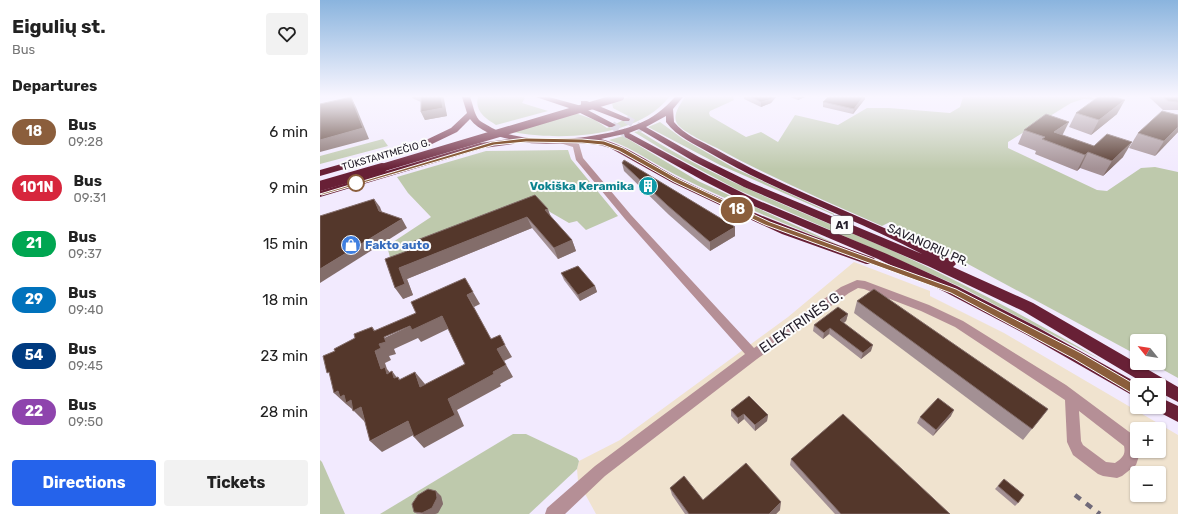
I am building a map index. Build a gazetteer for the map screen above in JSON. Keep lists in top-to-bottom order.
{
  "streets": {
    "highway": ["TŪKSTANTMEČIO G.", "A1", "SAVANORIŲ PR."],
    "street": ["ELEKTRINĖS G."]
  },
  "places": {
    "building": ["Vokiška Keramika"],
    "shop": ["Fakto auto"]
  },
  "lines": ["bus line 18"],
  "north": "top left",
  "page": {
    "heading": [
      ["Eigulių st.", "Bus"],
      "Departures"
    ],
    "on_map": "18",
    "list": [
      {
        "mark": "18",
        "name": "Bus",
        "note": "09:28",
        "value": "6 min"
      },
      {
        "mark": "101N",
        "name": "Bus",
        "note": "09:31",
        "value": "9 min"
      },
      {
        "mark": "21",
        "name": "Bus",
        "note": "09:37",
        "value": "15 min"
      },
      {
        "mark": "29",
        "name": "Bus",
        "note": "09:40",
        "value": "18 min"
      },
      {
        "mark": "54",
        "name": "Bus",
        "note": "09:45",
        "value": "23 min"
      },
      {
        "mark": "22",
        "name": "Bus",
        "note": "09:50",
        "value": "28 min"
      }
    ],
    "map_buttons": ["+", "−"],
    "buttons": ["Directions", "Tickets"]
  }
}
